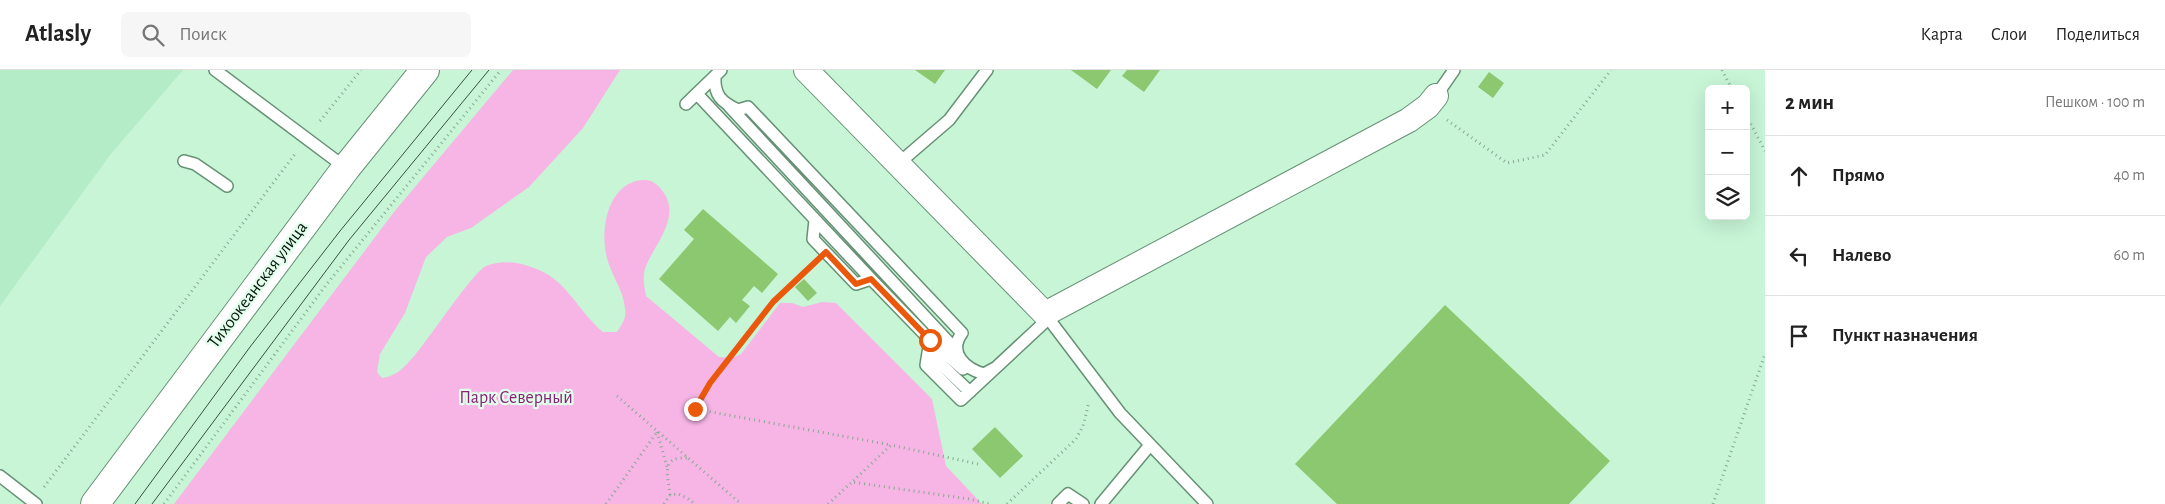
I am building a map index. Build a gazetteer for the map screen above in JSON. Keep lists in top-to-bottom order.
{
  "streets": {
    "main road": ["Тихоокеанская улица"]
  },
  "parks": ["Парк Северный"],
  "page": {
    "header": "Atlasly",
    "search": "Поиск",
    "nav": ["Карта", "Слои", "Поделиться"],
    "heading": ["2 мин", "Пешком · 100 m"],
    "map_buttons": ["+", "−"],
    "list": [
      ["Прямо", "40 m"],
      ["Налево", "60 m"],
      "Пункт назначения"
    ]
  }
}
